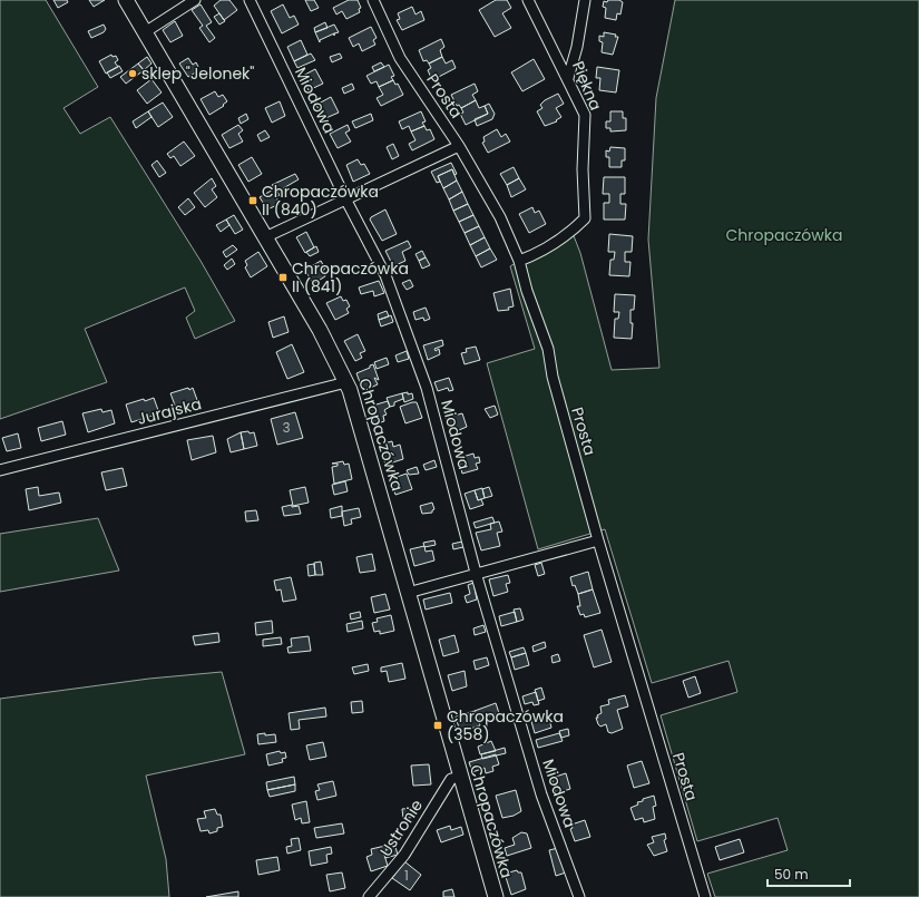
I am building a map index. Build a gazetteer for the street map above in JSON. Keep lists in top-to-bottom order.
{
  "streets": {
    "street": [
      "Piękna",
      "Prosta",
      "Miodowa",
      "Jurajska",
      "Chropaczówka",
      "Ustronie"
    ]
  },
  "crossings": [
    ["Piękna", "Prosta"],
    ["Jurajska", "Chropaczówka"],
    ["Chropaczówka", "Ustronie"]
  ],
  "parks": ["Chropaczówka"],
  "places": {
    "other": ["sklep \"Jelonek\""],
    "transit": ["Chropaczówka II (840)", "Chropaczówka II (841)", "Chropaczówka (358)"]
  },
  "house_numbers": ["3", "1"],
  "scale_bar": "50 m"
}
